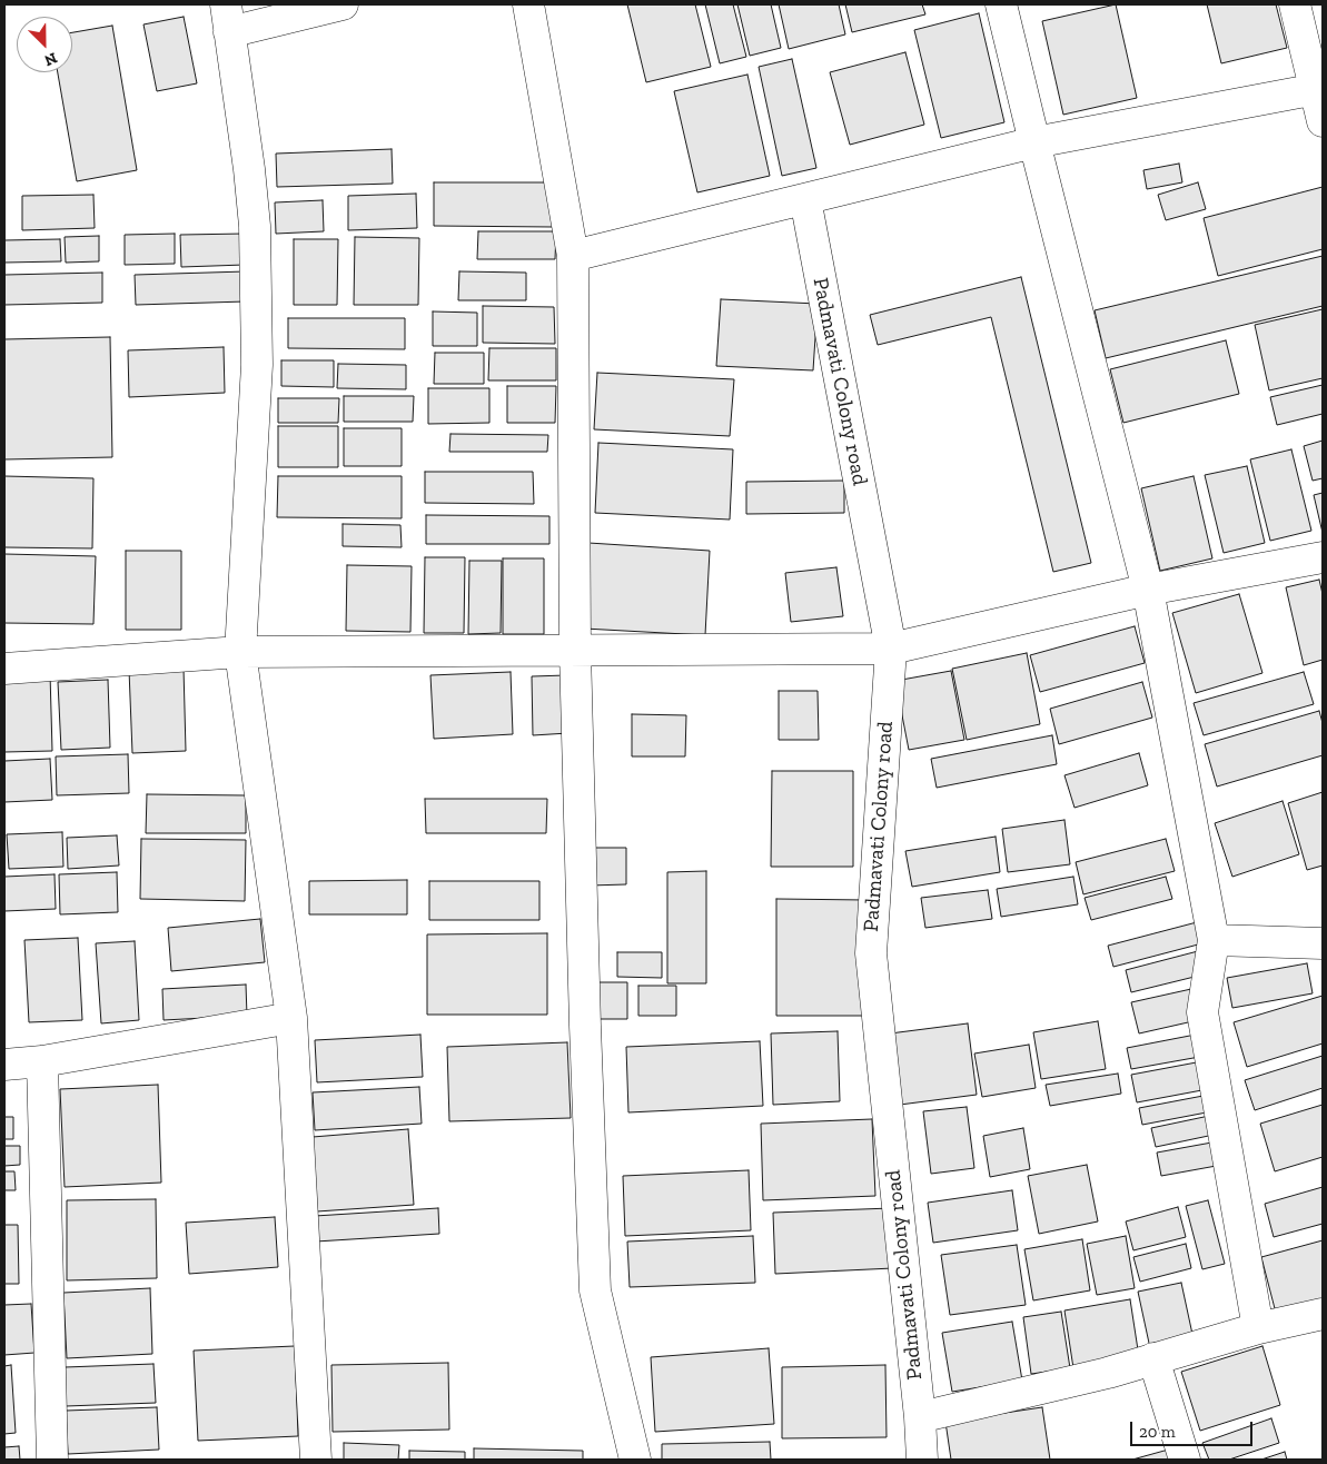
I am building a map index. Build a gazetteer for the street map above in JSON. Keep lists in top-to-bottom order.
{
  "streets": {
    "street": ["Padmavati Colony road"]
  },
  "scale_bar": "20 m",
  "north": "bottom right"
}
